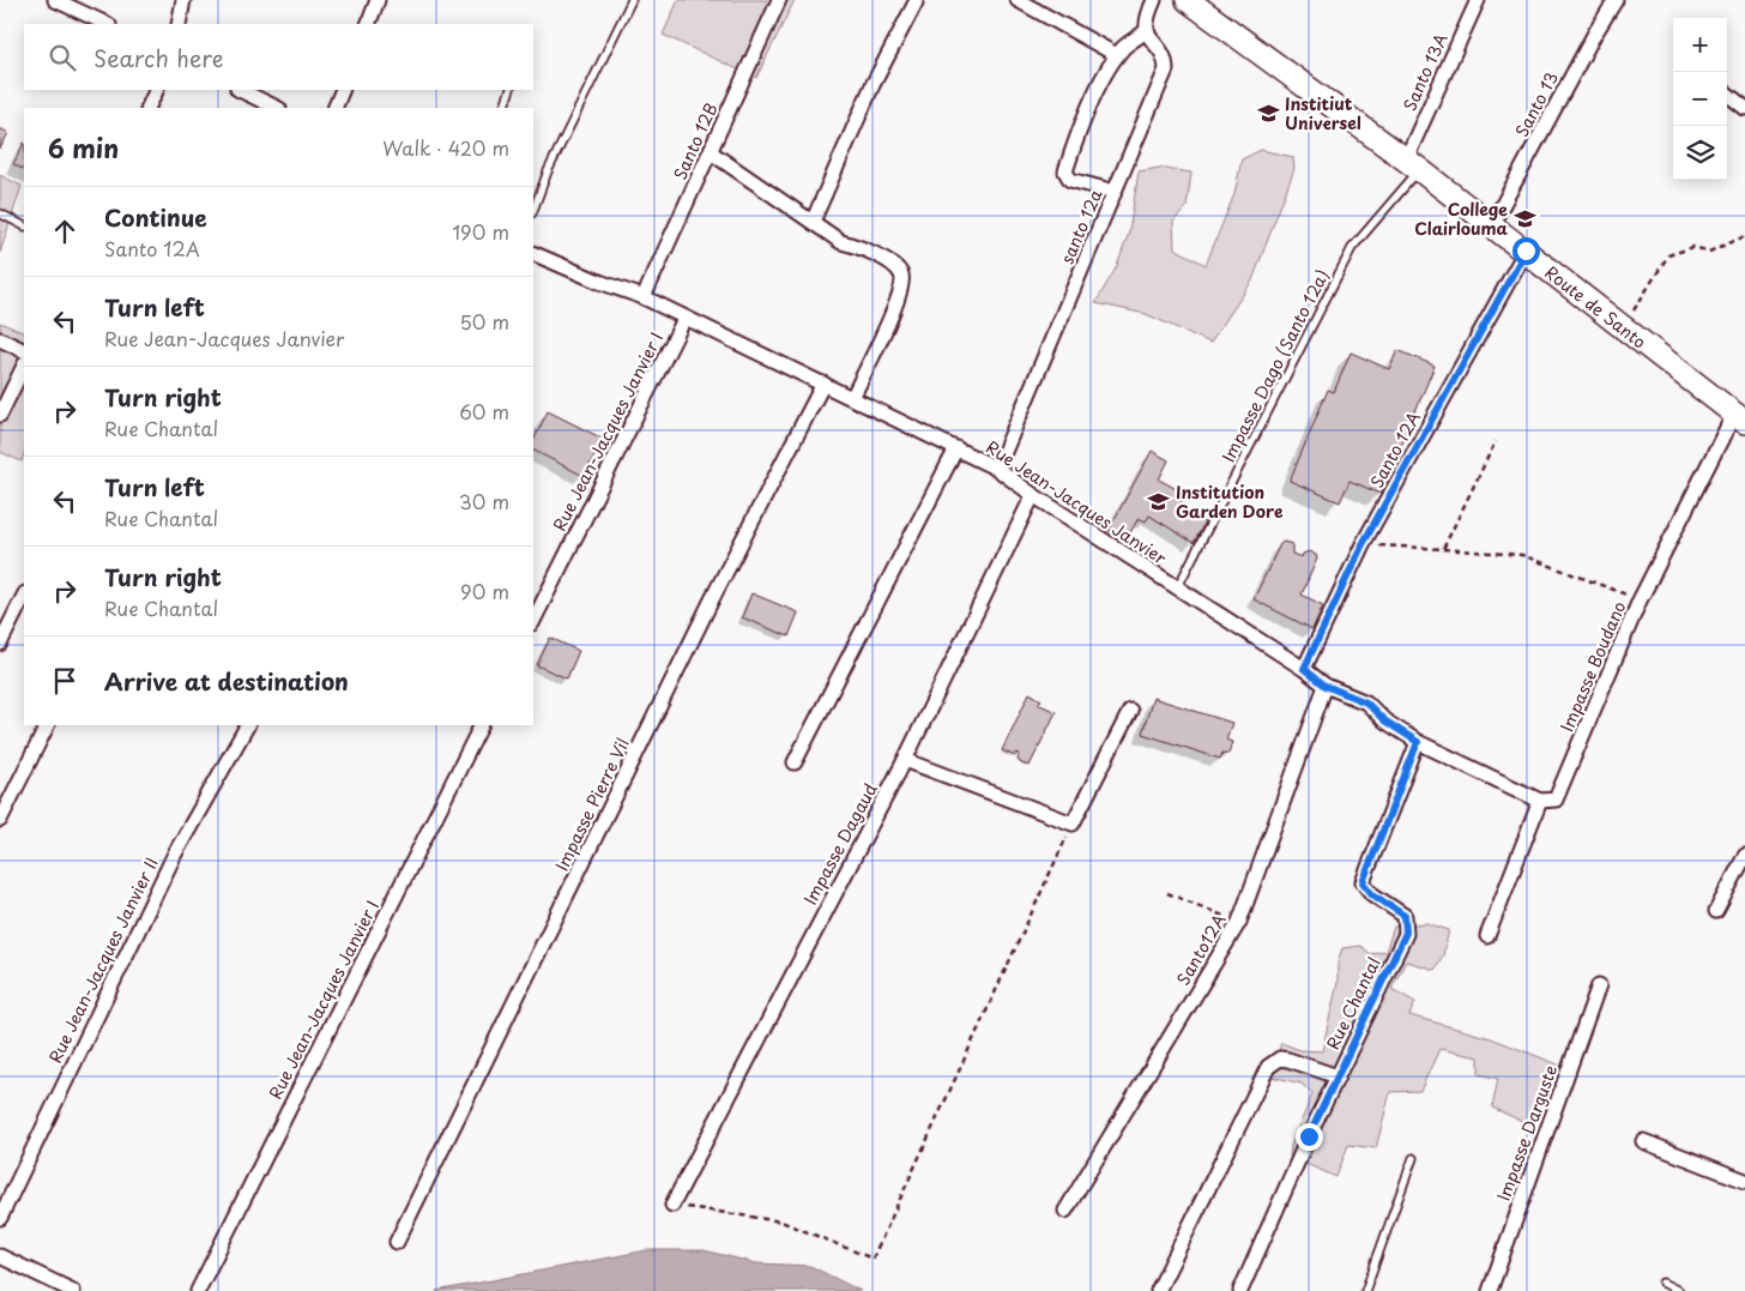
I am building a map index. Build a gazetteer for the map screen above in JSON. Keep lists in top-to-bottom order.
{
  "streets": {
    "main road": ["Route de Santo"],
    "street": [
      "Santo 13A",
      "Santo 13",
      "Santo 12B",
      "santo 12a",
      "Rue Jean-Jacques Janvier I",
      "Santo 12A",
      "Rue Jean-Jacques Janvier",
      "Impasse Boudano",
      "Impasse Pierre Vil",
      "Impasse Dagaud",
      "Santo12A",
      "Rue Jean-Jacques Janvier II",
      "Rue Chantal",
      "Impasse Darguste"
    ],
    "lane": ["Impasse Dago (Santo 12a)"]
  },
  "crossings": [
    ["Santo 13A", "Route de Santo"],
    ["Santo 13A", "Impasse Dago (Santo 12a)"],
    ["Santo 13", "Route de Santo"],
    ["Santo 12B", "Rue Jean-Jacques Janvier"],
    ["santo 12a", "Rue Jean-Jacques Janvier"],
    ["Route de Santo", "Impasse Dago (Santo 12a)"],
    ["Route de Santo", "Santo 12A"],
    ["Route de Santo", "Impasse Boudano"],
    ["Impasse Dago (Santo 12a)", "Rue Jean-Jacques Janvier"],
    ["Rue Jean-Jacques Janvier I", "Rue Jean-Jacques Janvier"],
    ["Santo 12A", "Rue Jean-Jacques Janvier"],
    ["Rue Jean-Jacques Janvier", "Impasse Pierre Vil"],
    ["Rue Jean-Jacques Janvier", "Impasse Dagaud"],
    ["Rue Jean-Jacques Janvier", "Santo12A"],
    ["Rue Jean-Jacques Janvier", "Rue Chantal"]
  ],
  "places": {
    "school or university": ["Institiut Universel", "College Clairlouma", "Institution Garden Dore"]
  },
  "page": {
    "map_buttons": ["+", "−"],
    "search": "Search here",
    "heading": ["6 min", "Walk · 420 m"],
    "list": [
      ["Continue", "Santo 12A", "190 m"],
      ["Turn left", "Rue Jean-Jacques Janvier", "50 m"],
      ["Turn right", "Rue Chantal", "60 m"],
      ["Turn left", "Rue Chantal", "30 m"],
      ["Turn right", "Rue Chantal", "90 m"],
      "Arrive at destination"
    ]
  }
}
